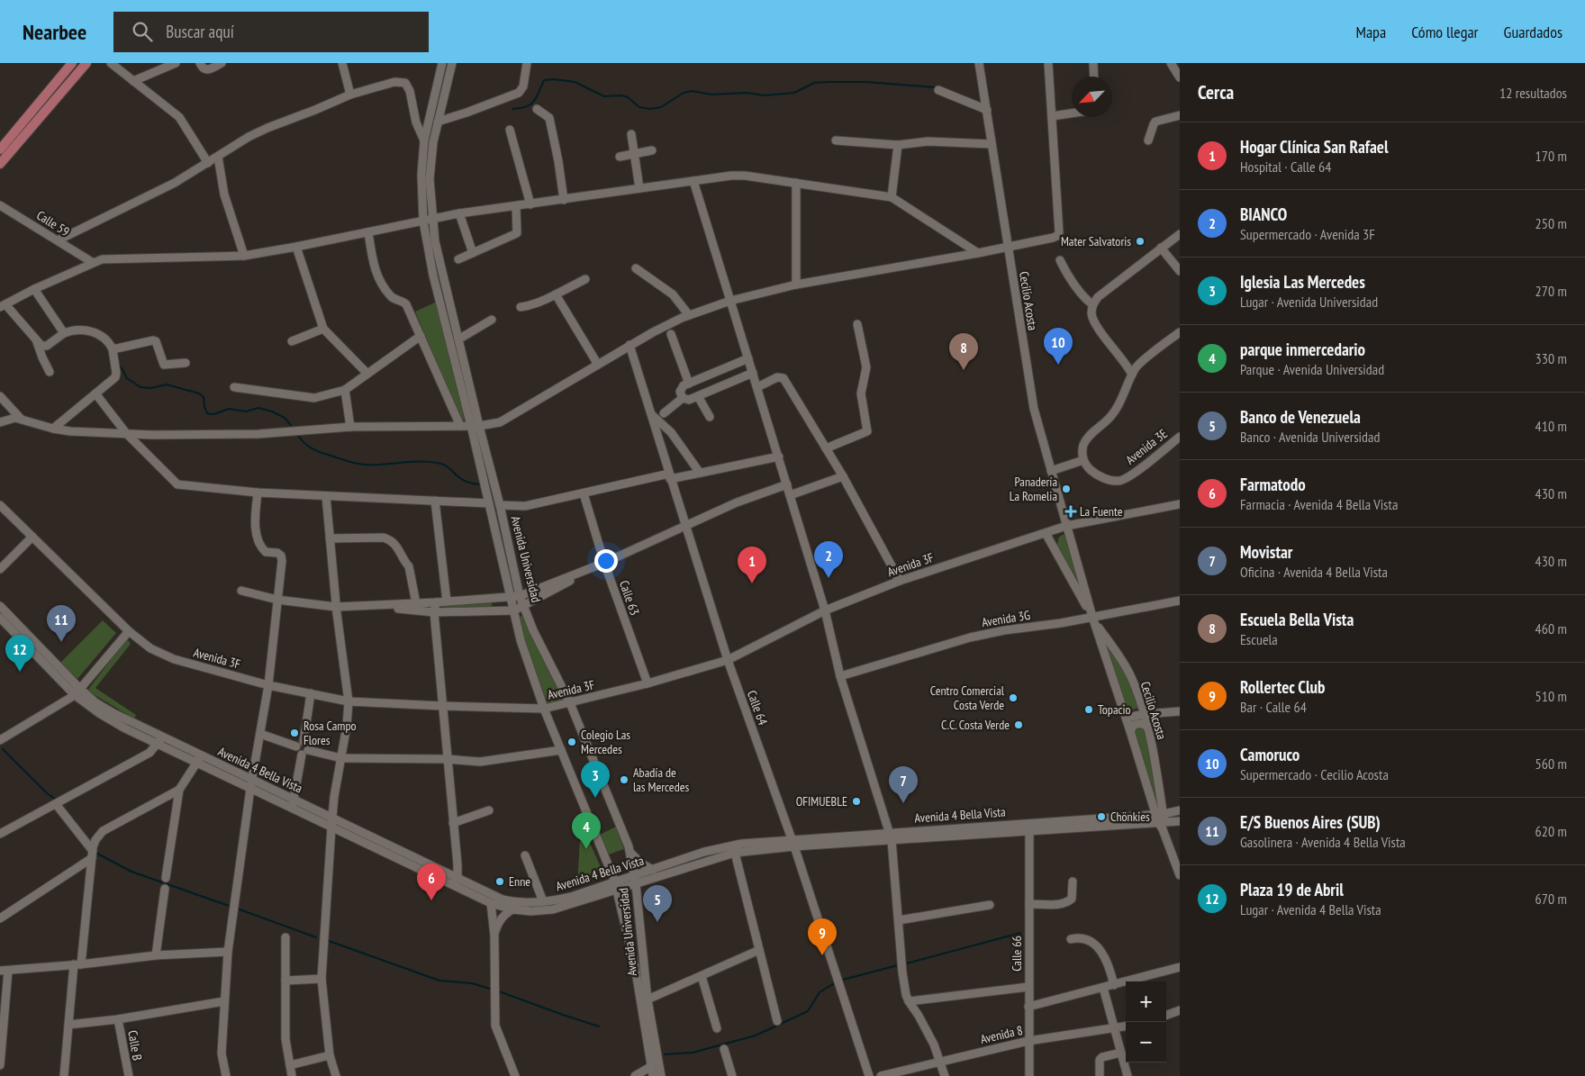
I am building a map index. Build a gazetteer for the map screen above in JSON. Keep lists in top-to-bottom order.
{
  "streets": {
    "street": [
      "Calle 59",
      "Cecilio Acosta",
      "Avenida 3E",
      "Avenida Universidad",
      "Avenida 3F",
      "Calle 63",
      "Avenida 3G",
      "Calle 64",
      "Avenida 4 Bella Vista",
      "Calle 66",
      "Avenida 8",
      "Calle B"
    ]
  },
  "crossings": [
    ["Cecilio Acosta", "Avenida 3F"],
    ["Cecilio Acosta", "Avenida 3G"],
    ["Cecilio Acosta", "Avenida 4 Bella Vista"],
    ["Avenida Universidad", "Avenida 3F"],
    ["Avenida Universidad", "Avenida 4 Bella Vista"],
    ["Avenida 3F", "Calle 63"],
    ["Avenida 3F", "Calle 64"],
    ["Calle 64", "Avenida 4 Bella Vista"],
    ["Avenida 4 Bella Vista", "Calle 66"],
    ["Calle 66", "Avenida 8"]
  ],
  "places": {
    "other": [
      "Mater Salvatoris",
      "Panadería La Romelia",
      "Centro Comercial Costa Verde",
      "Topacio",
      "C.C. Costa Verde",
      "Rosa Campo Flores",
      "Colegio Las Mercedes",
      "Abadía de las Mercedes",
      "OFIMUEBLE",
      "Chönkies",
      "Enne"
    ],
    "health": ["La Fuente"]
  },
  "north": "bottom left",
  "page": {
    "header": "Nearbee",
    "search": "Buscar aquí",
    "nav": ["Mapa", "Cómo llegar", "Guardados"],
    "heading": ["Cerca", "12 resultados"],
    "list": [
      {
        "mark": "1",
        "name": "Hogar Clínica San Rafael",
        "note": "Hospital · Calle 64",
        "value": "170 m"
      },
      {
        "mark": "2",
        "name": "BIANCO",
        "note": "Supermercado · Avenida 3F",
        "value": "250 m"
      },
      {
        "mark": "3",
        "name": "Iglesia Las Mercedes",
        "note": "Lugar · Avenida Universidad",
        "value": "270 m"
      },
      {
        "mark": "4",
        "name": "parque inmercedario",
        "note": "Parque · Avenida Universidad",
        "value": "330 m"
      },
      {
        "mark": "5",
        "name": "Banco de Venezuela",
        "note": "Banco · Avenida Universidad",
        "value": "410 m"
      },
      {
        "mark": "6",
        "name": "Farmatodo",
        "note": "Farmacia · Avenida 4 Bella Vista",
        "value": "430 m"
      },
      {
        "mark": "7",
        "name": "Movistar",
        "note": "Oficina · Avenida 4 Bella Vista",
        "value": "430 m"
      },
      {
        "mark": "8",
        "name": "Escuela Bella Vista",
        "note": "Escuela",
        "value": "460 m"
      },
      {
        "mark": "9",
        "name": "Rollertec Club",
        "note": "Bar · Calle 64",
        "value": "510 m"
      },
      {
        "mark": "10",
        "name": "Camoruco",
        "note": "Supermercado · Cecilio Acosta",
        "value": "560 m"
      },
      {
        "mark": "11",
        "name": "E/S Buenos Aires (SUB)",
        "note": "Gasolinera · Avenida 4 Bella Vista",
        "value": "620 m"
      },
      {
        "mark": "12",
        "name": "Plaza 19 de Abril",
        "note": "Lugar · Avenida 4 Bella Vista",
        "value": "670 m"
      }
    ],
    "pins": [
      "10",
      "8",
      "2",
      "1",
      "11",
      "12",
      "3",
      "7",
      "4",
      "6",
      "5",
      "9"
    ],
    "map_buttons": ["+", "−"]
  }
}
